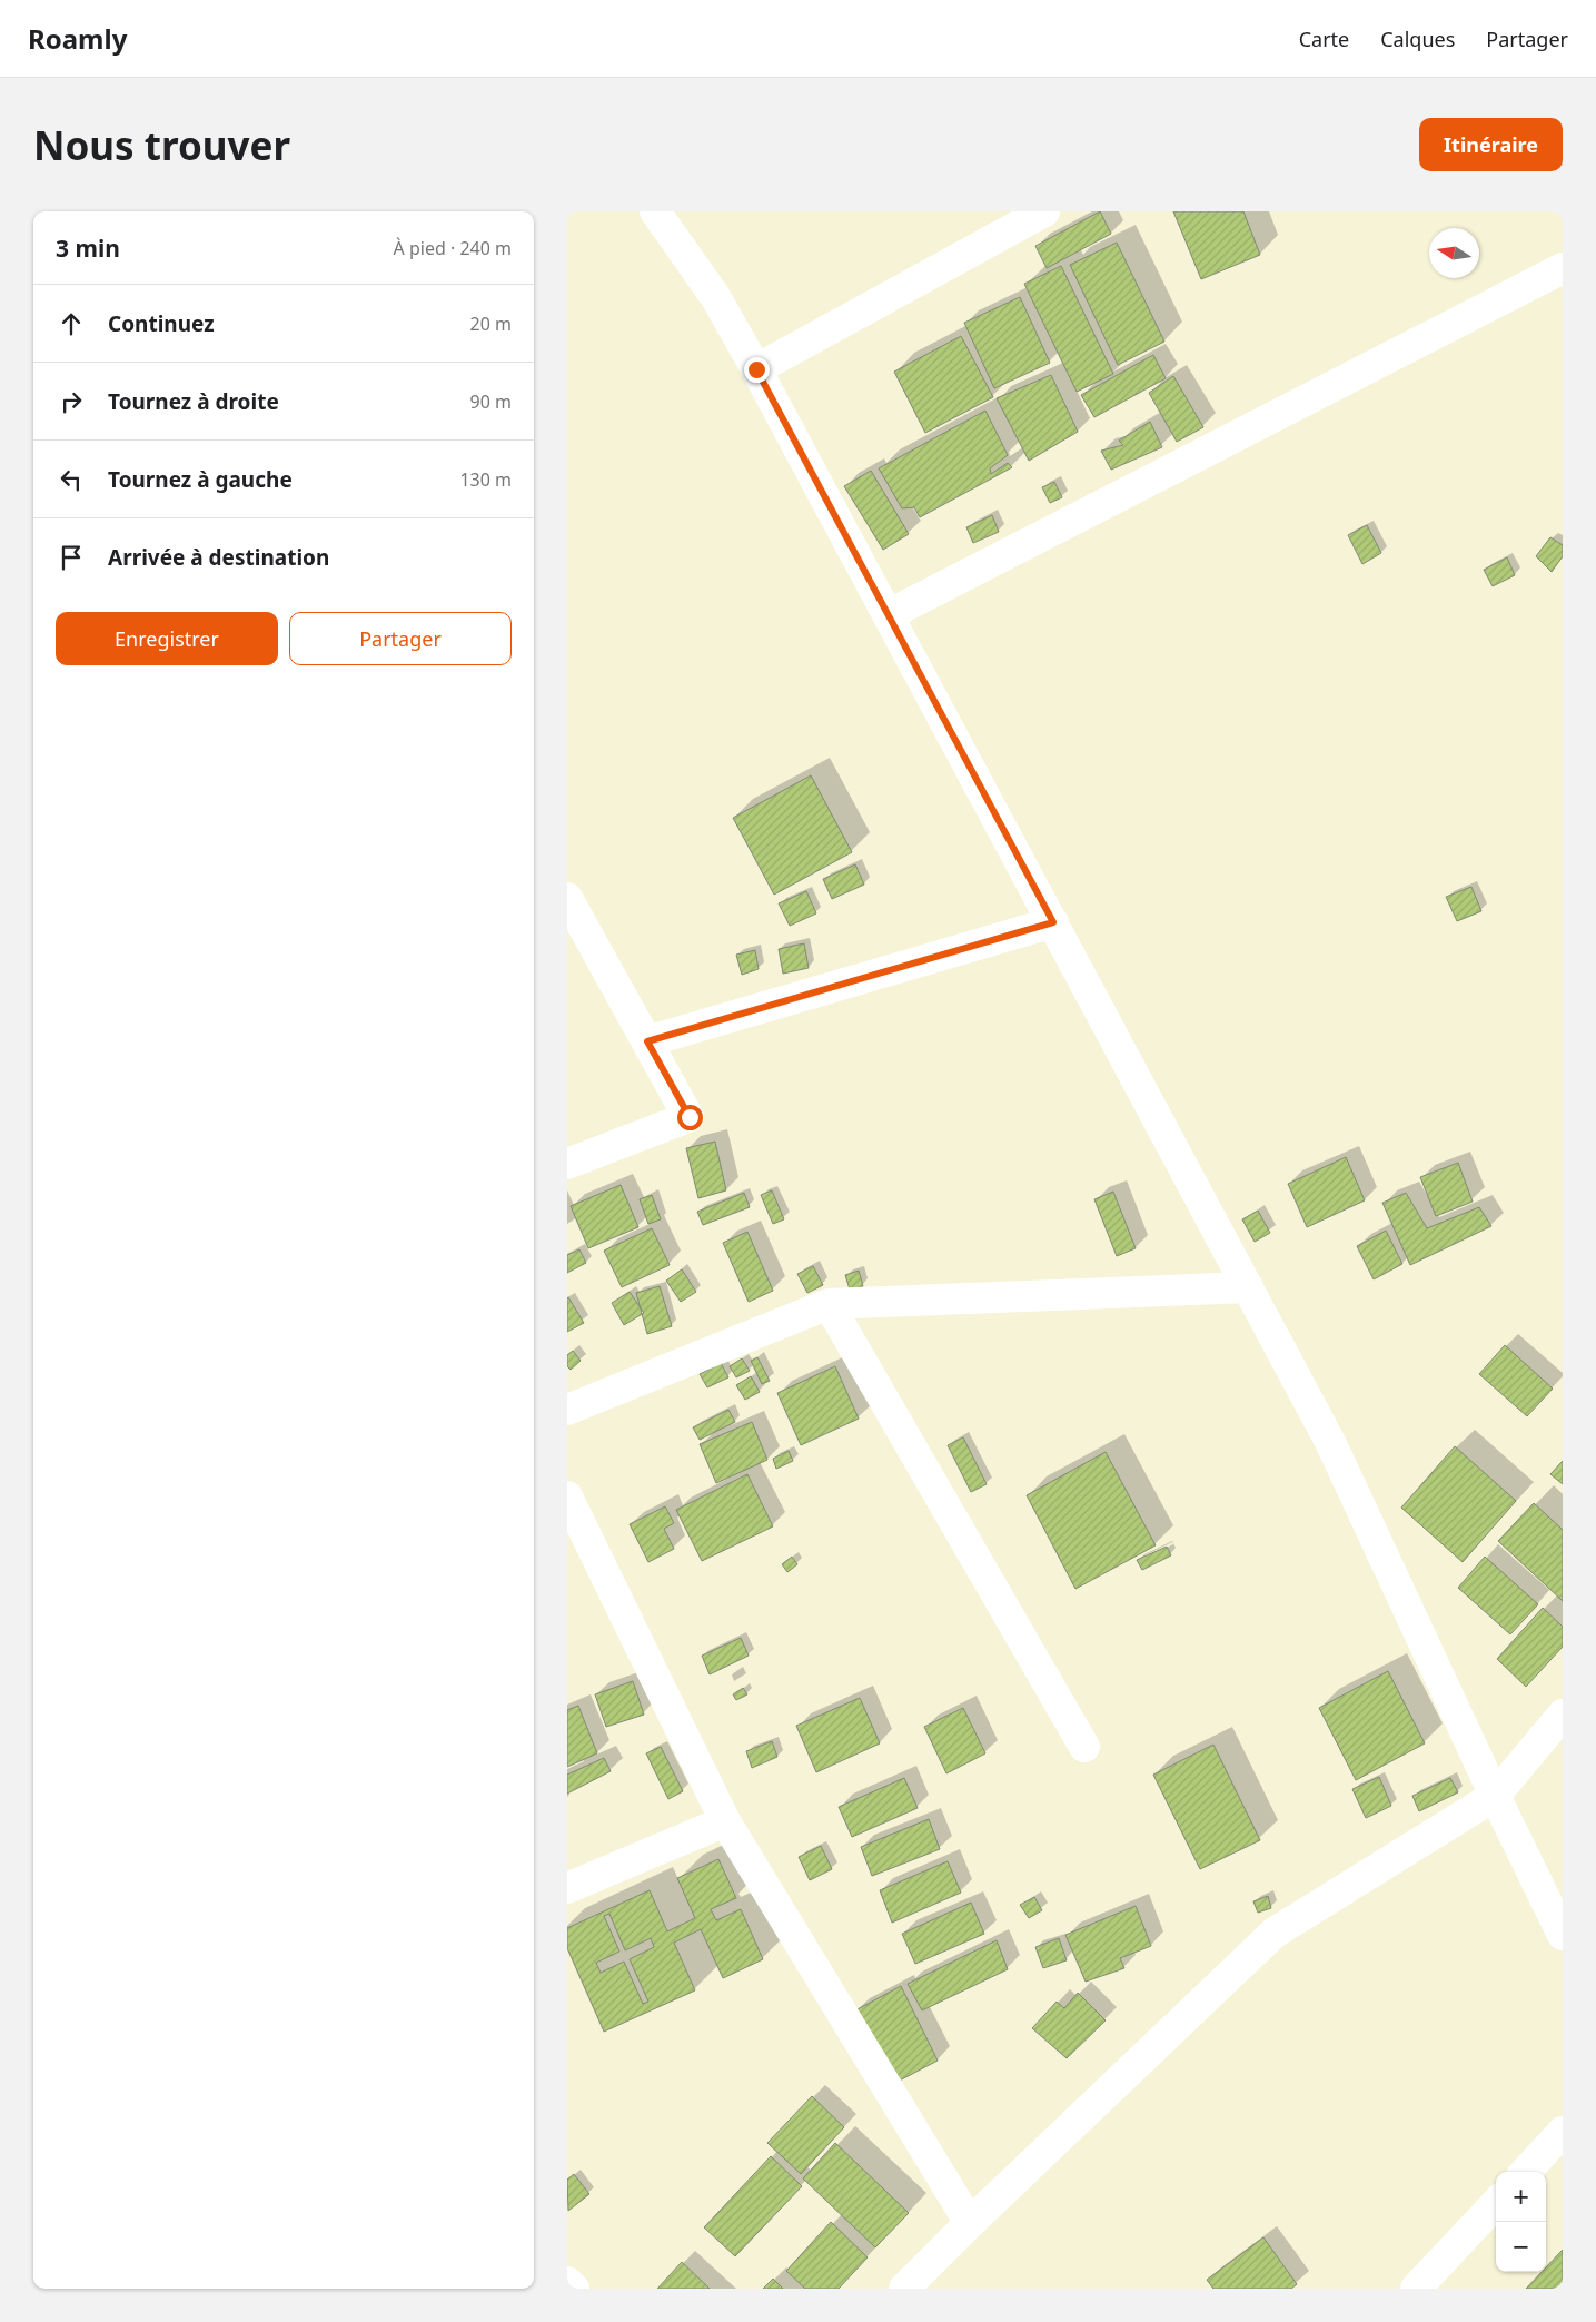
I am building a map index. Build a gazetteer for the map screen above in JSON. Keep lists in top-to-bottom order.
{
  "north": "left",
  "page": {
    "header": "Roamly",
    "nav": ["Carte", "Calques", "Partager"],
    "buttons": [
      "Itinéraire",
      ["Enregistrer", "Partager"]
    ],
    "title": "Nous trouver",
    "heading": ["3 min", "À pied · 240 m"],
    "list": [
      ["Continuez", "20 m"],
      ["Tournez à droite", "90 m"],
      ["Tournez à gauche", "130 m"],
      "Arrivée à destination"
    ],
    "map_buttons": ["+", "−"]
  }
}
